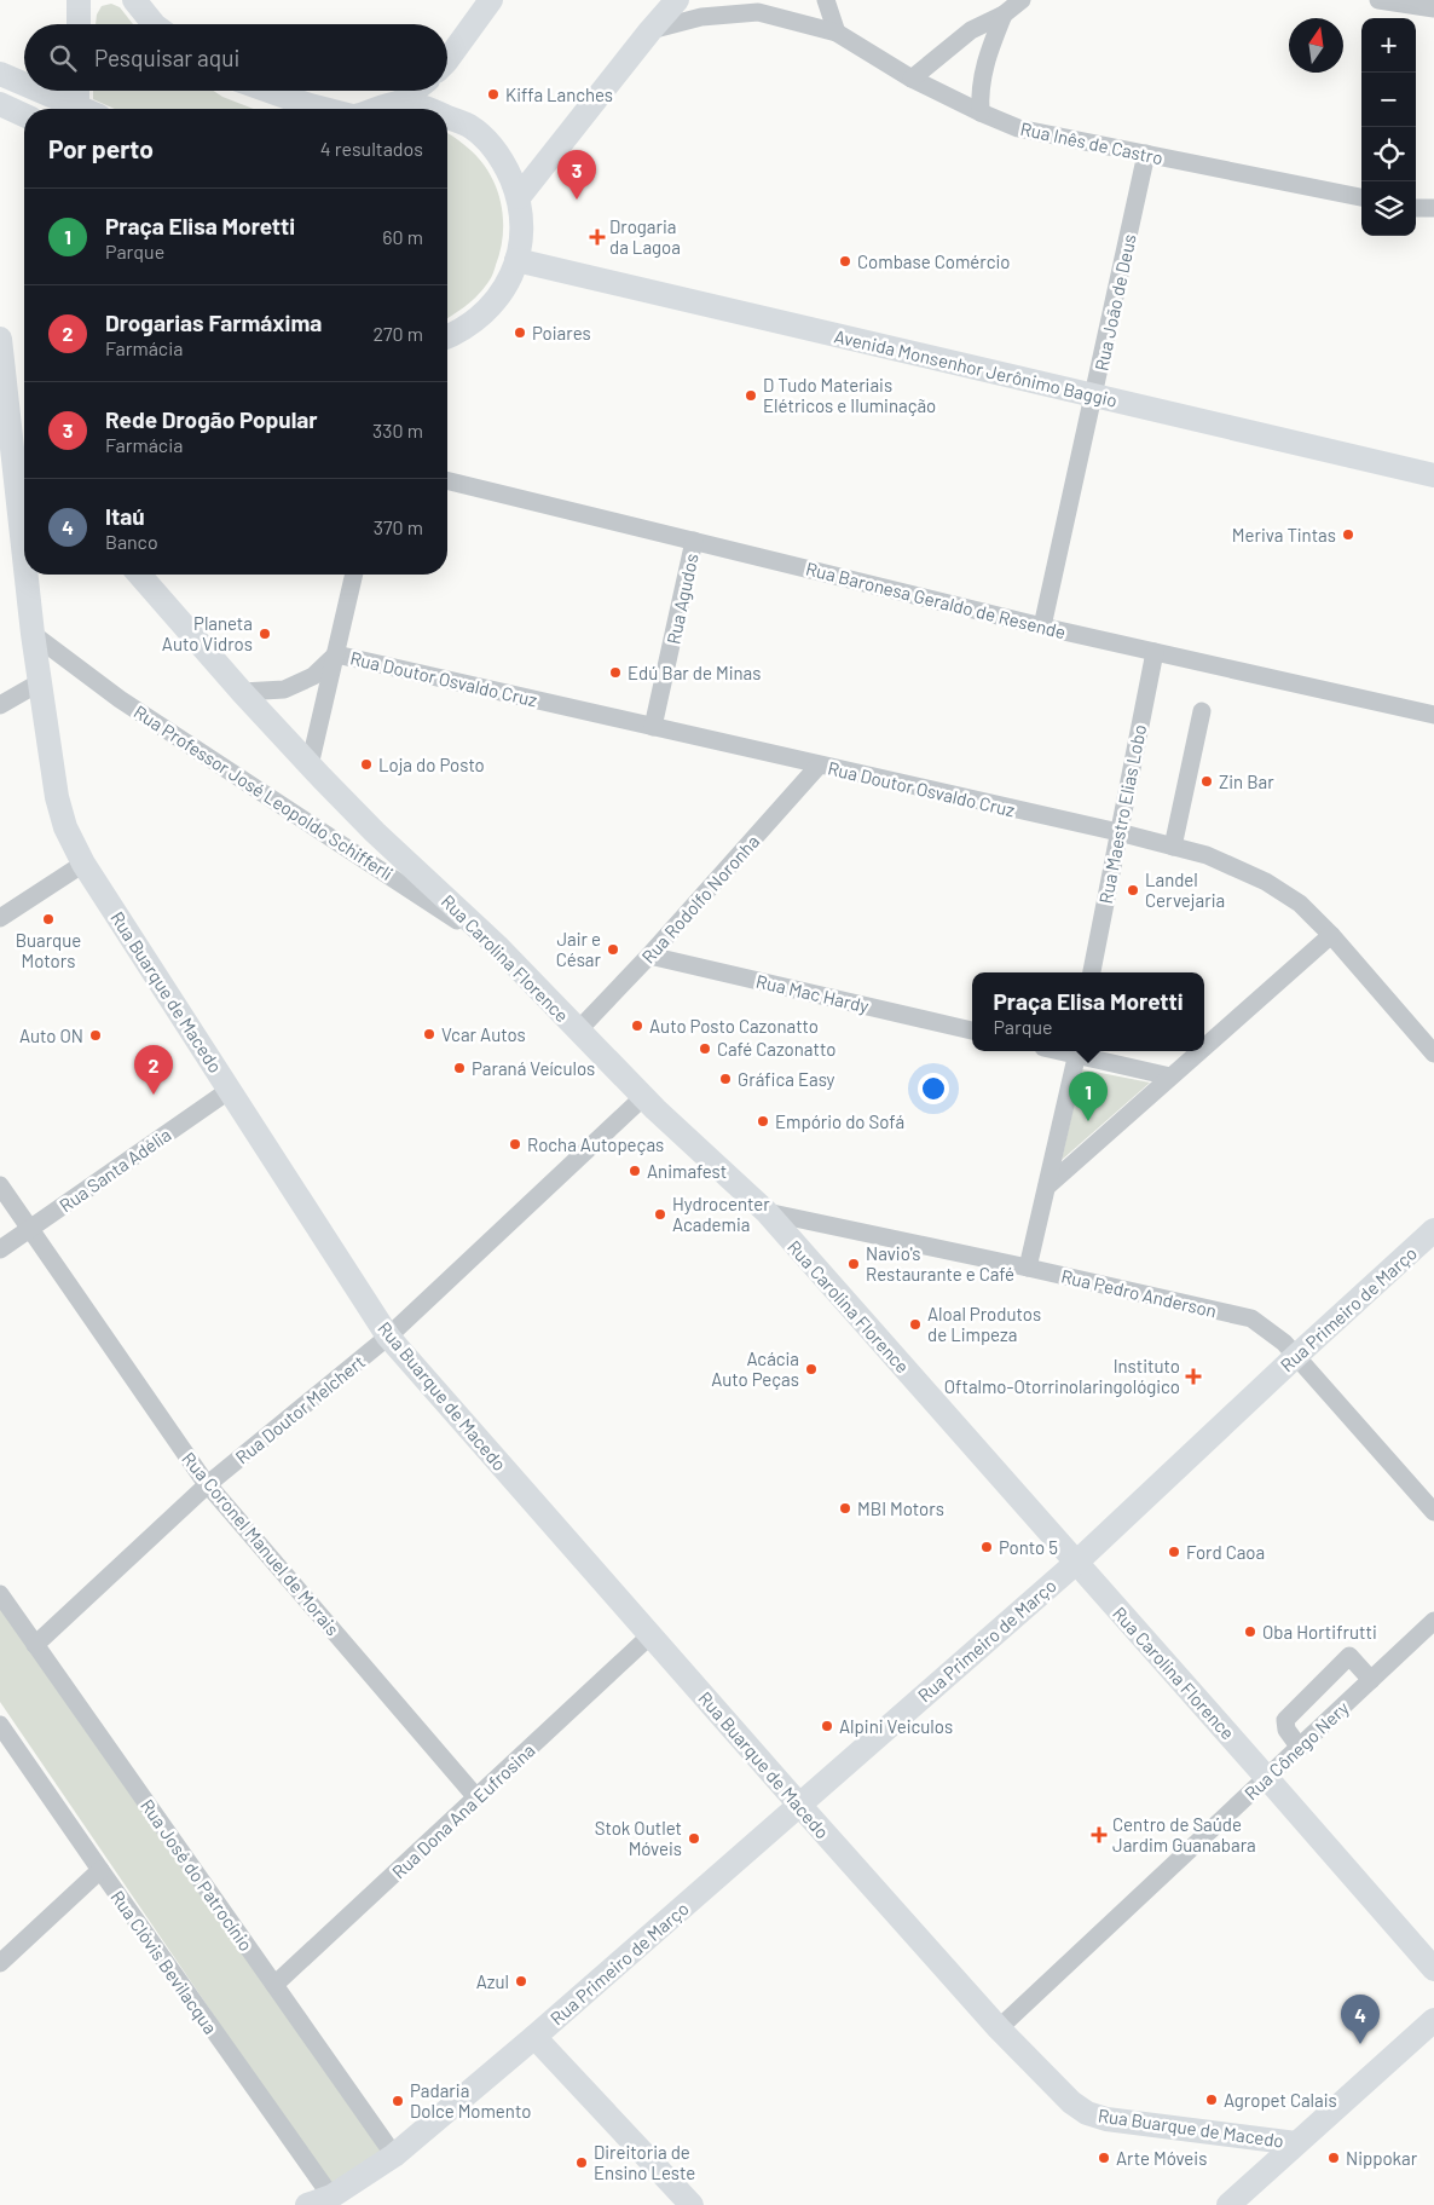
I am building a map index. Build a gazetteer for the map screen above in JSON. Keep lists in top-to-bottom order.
{
  "streets": {
    "main road": [
      "Avenida Monsenhor Jerônimo Baggio",
      "Rua Carolina Florence",
      "Rua Buarque de Macedo",
      "Rua Primeiro de Março"
    ],
    "street": [
      "Rua Inês de Castro",
      "Rua João de Deus",
      "Rua Agudos",
      "Rua Baronesa Geraldo de Resende",
      "Rua Doutor Osvaldo Cruz",
      "Rua Professor José Leopoldo Schifferli",
      "Rua Maestro Elias Lobo",
      "Rua Rodolfo Noronha",
      "Rua Mac Hardy",
      "Rua Santa Adélia",
      "Rua Pedro Anderson",
      "Rua Doutor Melchert",
      "Rua Coronel Manuel de Morais",
      "Rua Cônego Nery",
      "Rua Dona Ana Eufrosina",
      "Rua José do Patrocínio",
      "Rua Clóvis Bevilacqua"
    ]
  },
  "crossings": [
    ["Rua Inês de Castro", "Rua João de Deus"],
    ["Rua João de Deus", "Avenida Monsenhor Jerônimo Baggio"],
    ["Rua João de Deus", "Rua Baronesa Geraldo de Resende"],
    ["Rua Agudos", "Rua Baronesa Geraldo de Resende"],
    ["Rua Agudos", "Rua Doutor Osvaldo Cruz"],
    ["Rua Baronesa Geraldo de Resende", "Rua Maestro Elias Lobo"],
    ["Rua Doutor Osvaldo Cruz", "Rua Maestro Elias Lobo"],
    ["Rua Doutor Osvaldo Cruz", "Rua Rodolfo Noronha"],
    ["Rua Professor José Leopoldo Schifferli", "Rua Carolina Florence"],
    ["Rua Professor José Leopoldo Schifferli", "Rua Buarque de Macedo"],
    ["Rua Rodolfo Noronha", "Rua Carolina Florence"],
    ["Rua Rodolfo Noronha", "Rua Mac Hardy"],
    ["Rua Carolina Florence", "Rua Pedro Anderson"],
    ["Rua Carolina Florence", "Rua Primeiro de Março"],
    ["Rua Carolina Florence", "Rua Doutor Melchert"],
    ["Rua Carolina Florence", "Rua Cônego Nery"],
    ["Rua Buarque de Macedo", "Rua Santa Adélia"],
    ["Rua Buarque de Macedo", "Rua Primeiro de Março"],
    ["Rua Buarque de Macedo", "Rua Doutor Melchert"],
    ["Rua Buarque de Macedo", "Rua Cônego Nery"],
    ["Rua Buarque de Macedo", "Rua Dona Ana Eufrosina"],
    ["Rua Santa Adélia", "Rua Coronel Manuel de Morais"],
    ["Rua Pedro Anderson", "Rua Primeiro de Março"],
    ["Rua Primeiro de Março", "Rua José do Patrocínio"],
    ["Rua Primeiro de Março", "Rua Clóvis Bevilacqua"],
    ["Rua Doutor Melchert", "Rua Coronel Manuel de Morais"],
    ["Rua Doutor Melchert", "Rua José do Patrocínio"],
    ["Rua Coronel Manuel de Morais", "Rua Dona Ana Eufrosina"],
    ["Rua Dona Ana Eufrosina", "Rua José do Patrocínio"]
  ],
  "places": {
    "other": [
      "Kiffa Lanches",
      "Combase Comércio",
      "Poiares",
      "D Tudo Materiais Elétricos e Iluminação",
      "Meriva Tintas",
      "Planeta Auto Vidros",
      "Edú Bar de Minas",
      "Loja do Posto",
      "Zin Bar",
      "Landel Cervejaria",
      "Buarque Motors",
      "Jair e César",
      "Auto Posto Cazonatto",
      "Vcar Autos",
      "Auto ON",
      "Café Cazonatto",
      "Paraná Veículos",
      "Gráfica Easy",
      "Empório do Sofá",
      "Rocha Autopeças",
      "Animafest",
      "Hydrocenter Academia",
      "Navio's Restaurante e Café",
      "Aloal Produtos de Limpeza",
      "Acácia Auto Peças",
      "MBI Motors",
      "Ponto 5",
      "Ford Caoa",
      "Oba Hortifrutti",
      "Alpini Veiculos",
      "Stok Outlet Móveis",
      "Azul",
      "Agropet Calais",
      "Padaria Dolce Momento",
      "Arte Móveis",
      "Nippokar",
      "Direitoria de Ensino Leste"
    ],
    "health": ["Drogaria da Lagoa", "Instituto Oftalmo-Otorrinolaringológico", "Centro de Saúde Jardim Guanabara"]
  },
  "north": "top",
  "page": {
    "map_buttons": ["+", "−"],
    "search": "Pesquisar aqui",
    "heading": ["Por perto", "4 resultados"],
    "pins": [
      "3",
      "2",
      "1",
      "4"
    ],
    "list": [
      {
        "mark": "1",
        "name": "Praça Elisa Moretti",
        "note": "Parque",
        "value": "60 m"
      },
      {
        "mark": "2",
        "name": "Drogarias Farmáxima",
        "note": "Farmácia",
        "value": "270 m"
      },
      {
        "mark": "3",
        "name": "Rede Drogão Popular",
        "note": "Farmácia",
        "value": "330 m"
      },
      {
        "mark": "4",
        "name": "Itaú",
        "note": "Banco",
        "value": "370 m"
      }
    ],
    "popup": ["Praça Elisa Moretti", "Parque"]
  }
}
